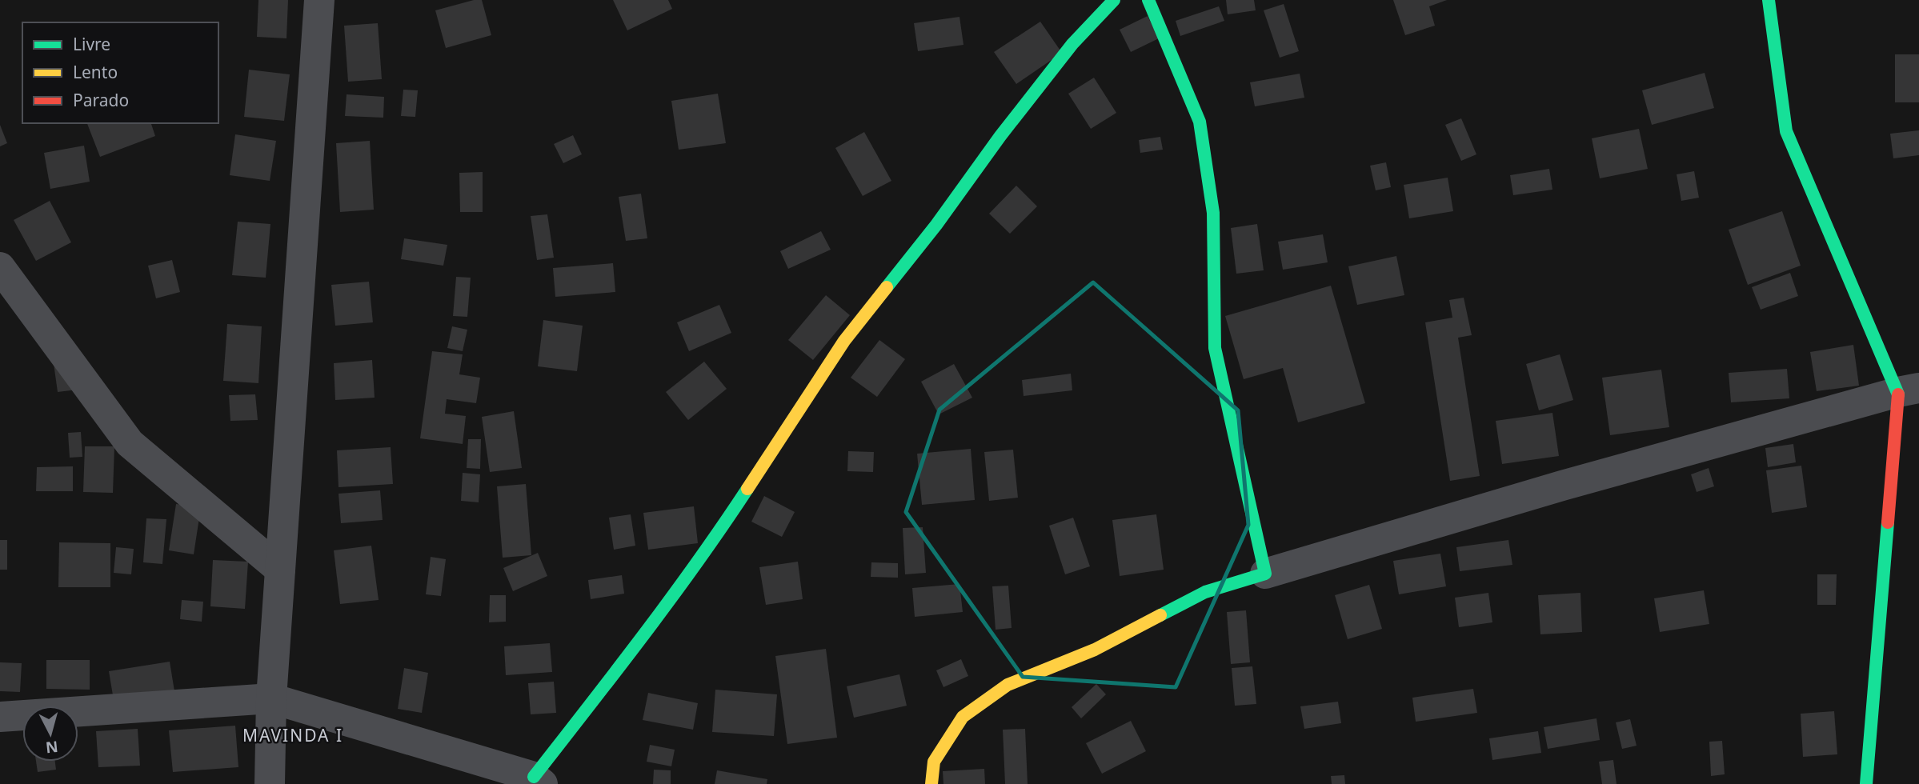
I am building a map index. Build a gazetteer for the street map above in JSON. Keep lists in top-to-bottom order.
{
  "districts": ["MAVINDA I"],
  "legend": ["Livre", "Lento", "Parado"],
  "north": "bottom"
}
